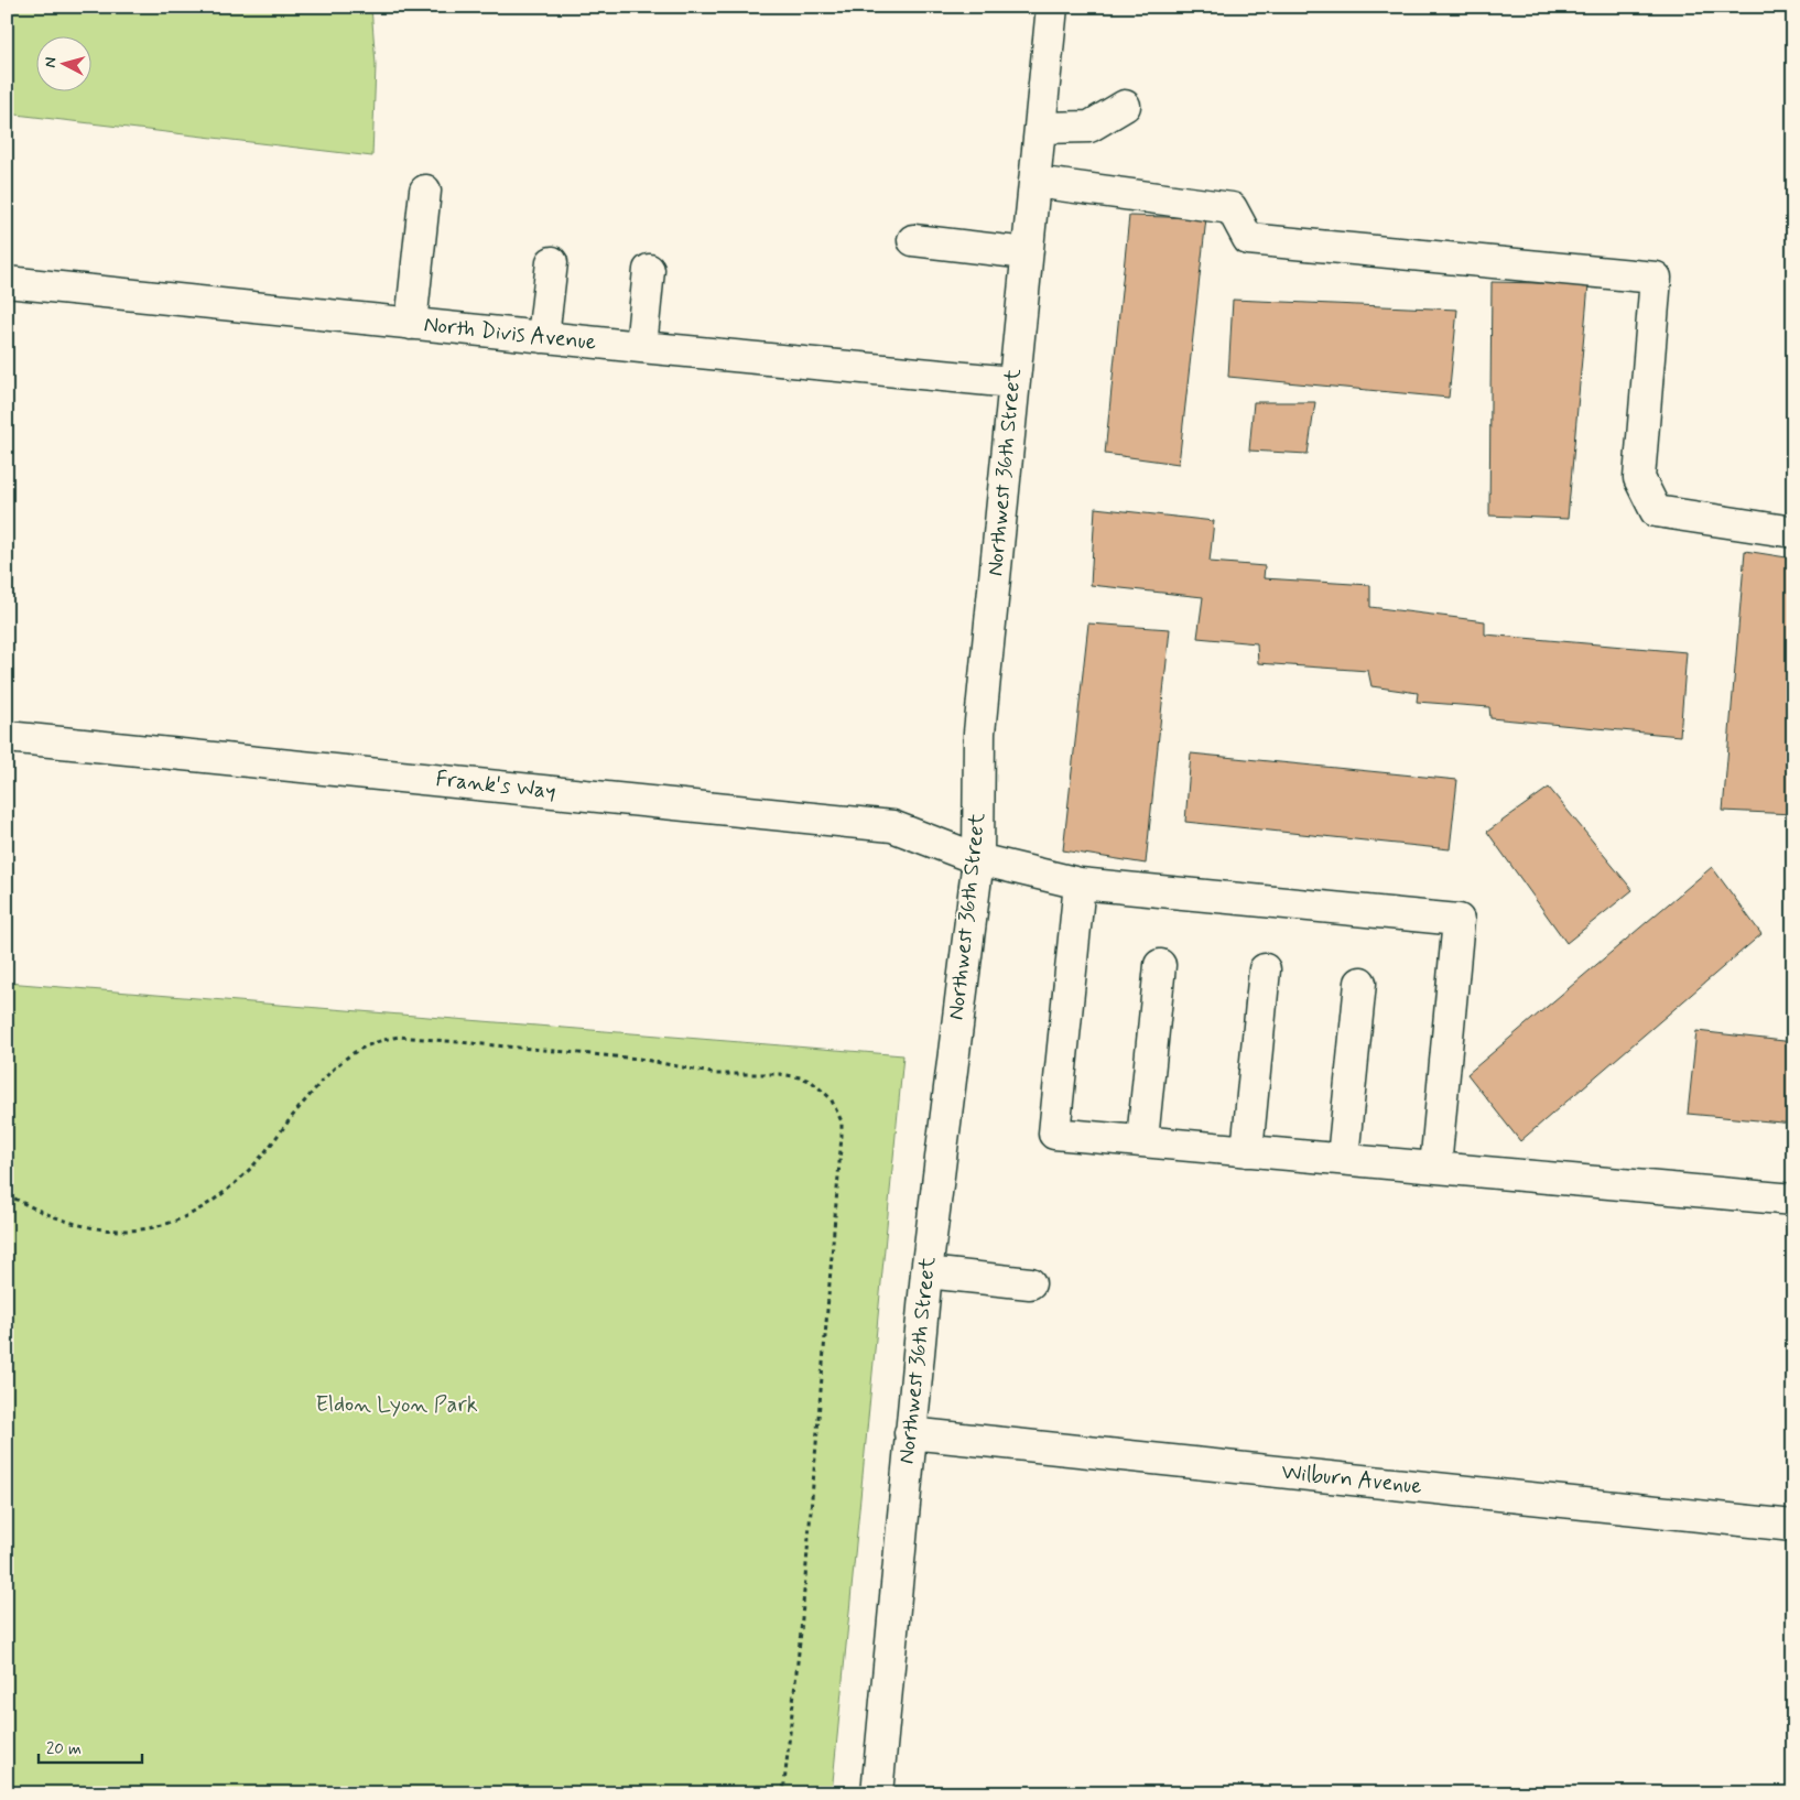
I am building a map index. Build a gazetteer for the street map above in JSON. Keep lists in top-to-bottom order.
{
  "streets": {
    "street": [
      "North Divis Avenue",
      "Northwest 36th Street",
      "Frank's Way",
      "Wilburn Avenue"
    ]
  },
  "crossings": [
    ["North Divis Avenue", "Northwest 36th Street"],
    ["Northwest 36th Street", "Frank's Way"],
    ["Northwest 36th Street", "Wilburn Avenue"]
  ],
  "parks": ["Eldon Lyon Park"],
  "scale_bar": "20 m",
  "north": "left"
}
